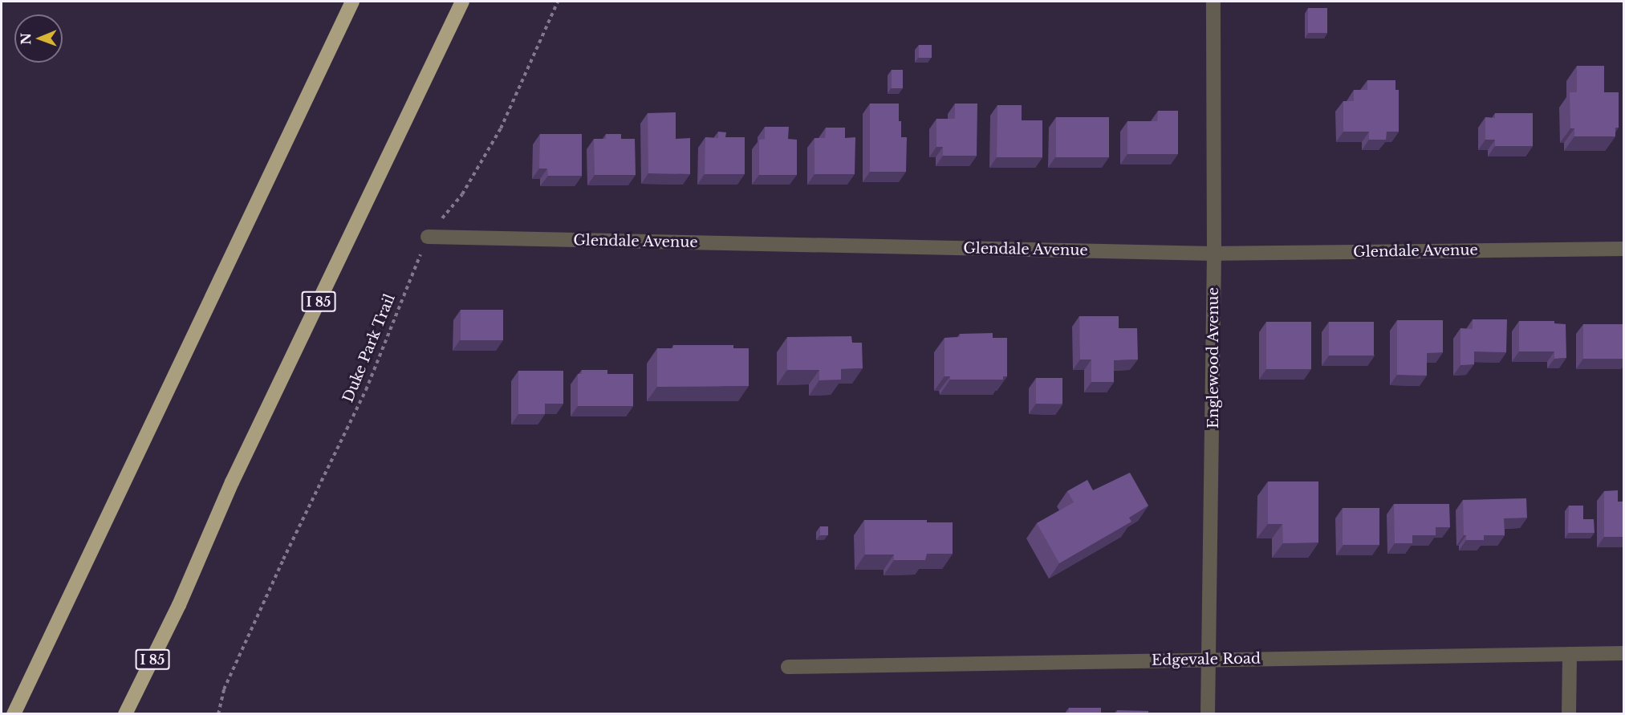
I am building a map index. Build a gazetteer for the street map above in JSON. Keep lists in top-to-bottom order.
{
  "streets": {
    "highway": ["I 85"],
    "street": ["Glendale Avenue", "Englewood Avenue", "Edgevale Road"],
    "path": ["Duke Park Trail"]
  },
  "crossings": [
    ["Glendale Avenue", "Duke Park Trail"],
    ["Glendale Avenue", "Englewood Avenue"],
    ["Englewood Avenue", "Edgevale Road"]
  ],
  "north": "left"
}
